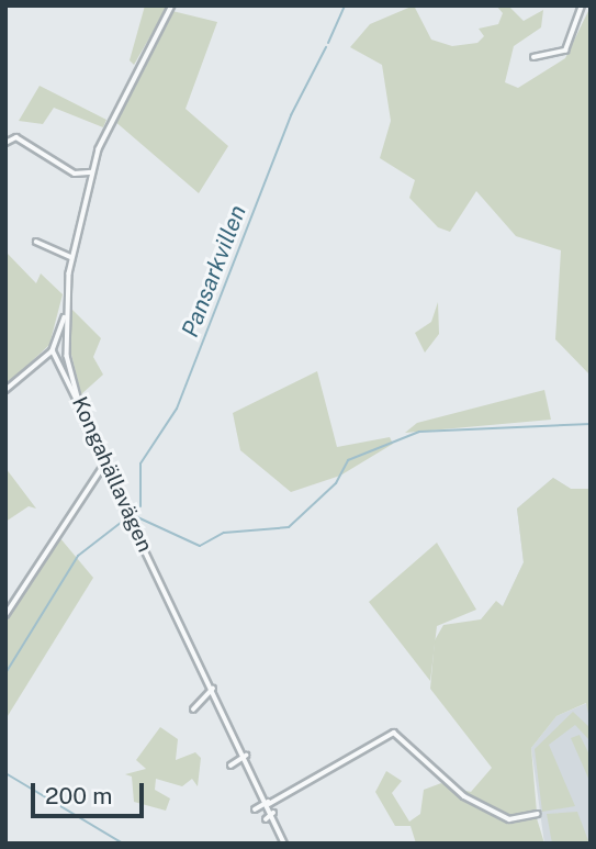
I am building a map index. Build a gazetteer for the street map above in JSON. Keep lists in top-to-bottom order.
{
  "streets": {
    "street": ["Kongahällavägen"]
  },
  "water": ["Pansarkvillen"],
  "scale_bar": "200 m"
}
